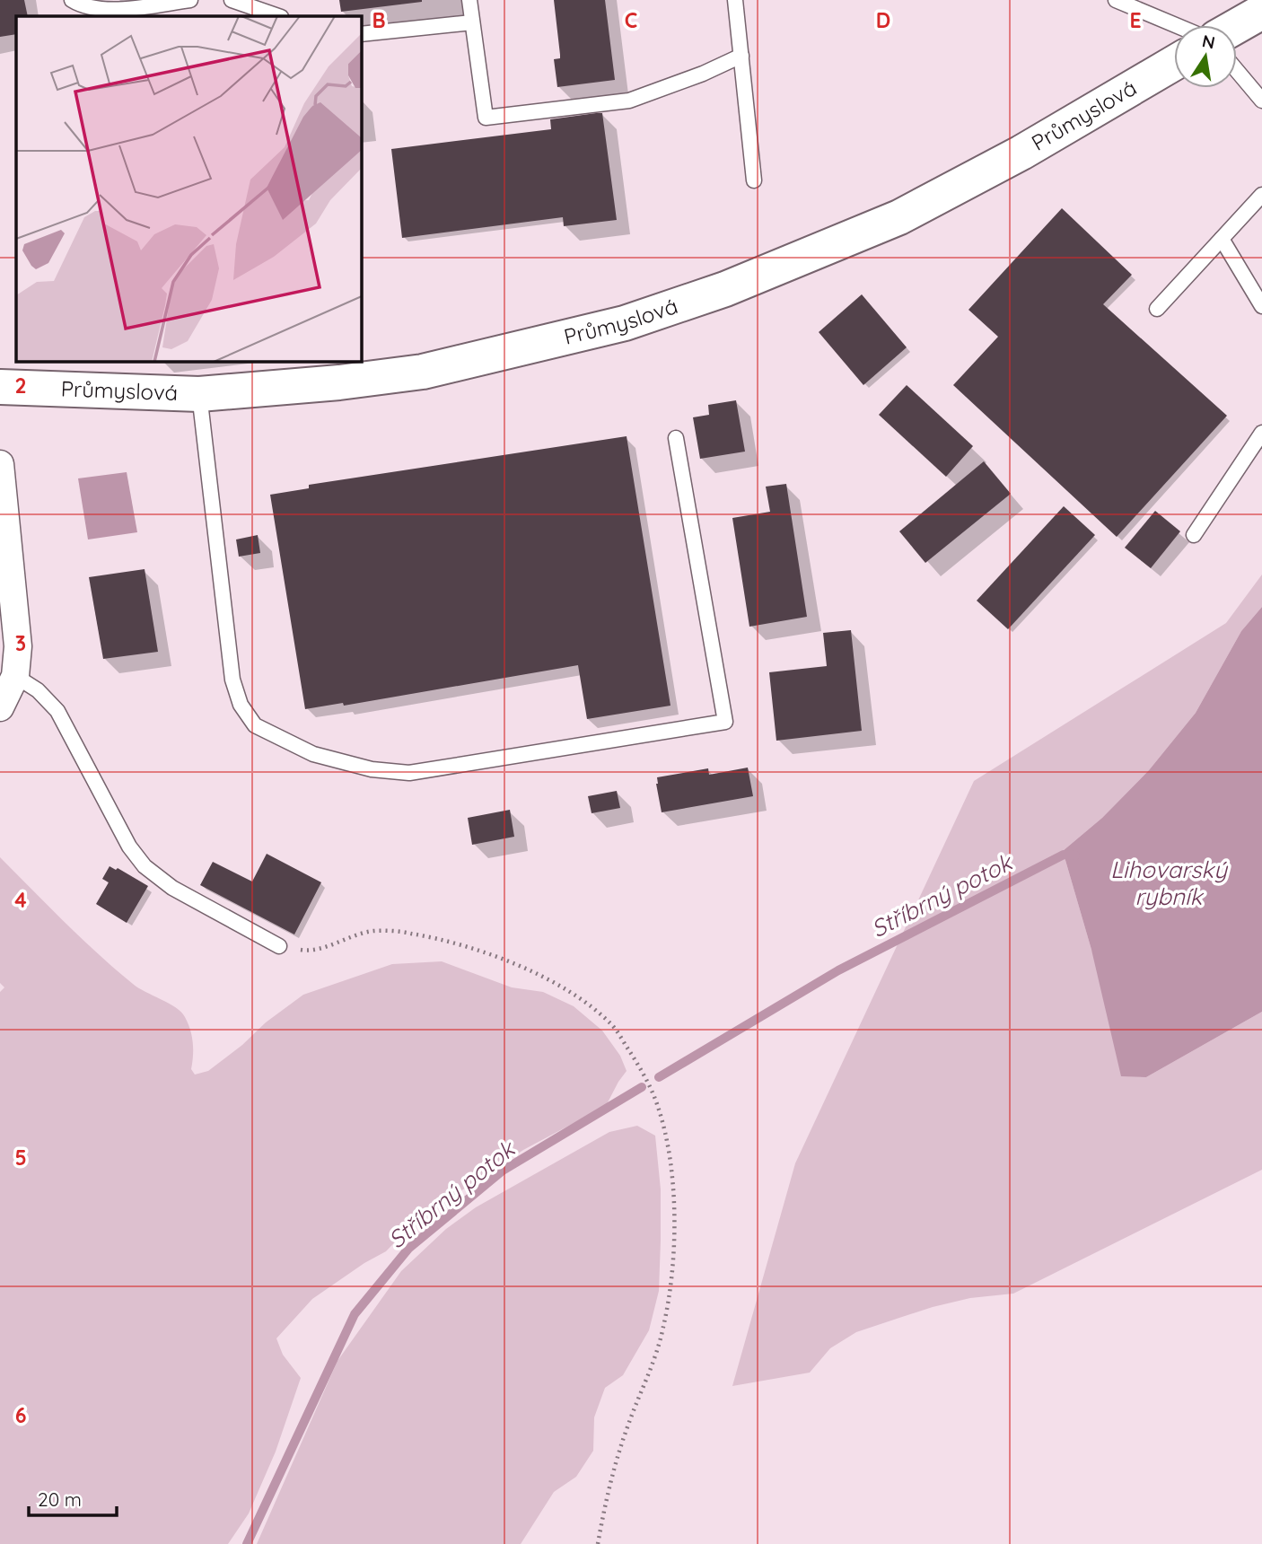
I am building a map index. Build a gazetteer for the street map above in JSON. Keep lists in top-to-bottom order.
{
  "streets": {
    "street": ["Průmyslová"]
  },
  "water": ["Lihovarský rybník", "Stříbrný potok"],
  "scale_bar": "20 m",
  "north": "top",
  "grid": {
    "columns": [
      "B",
      "C",
      "D",
      "E"
    ],
    "rows": [
      "2",
      "3",
      "4",
      "5",
      "6"
    ]
  }
}
